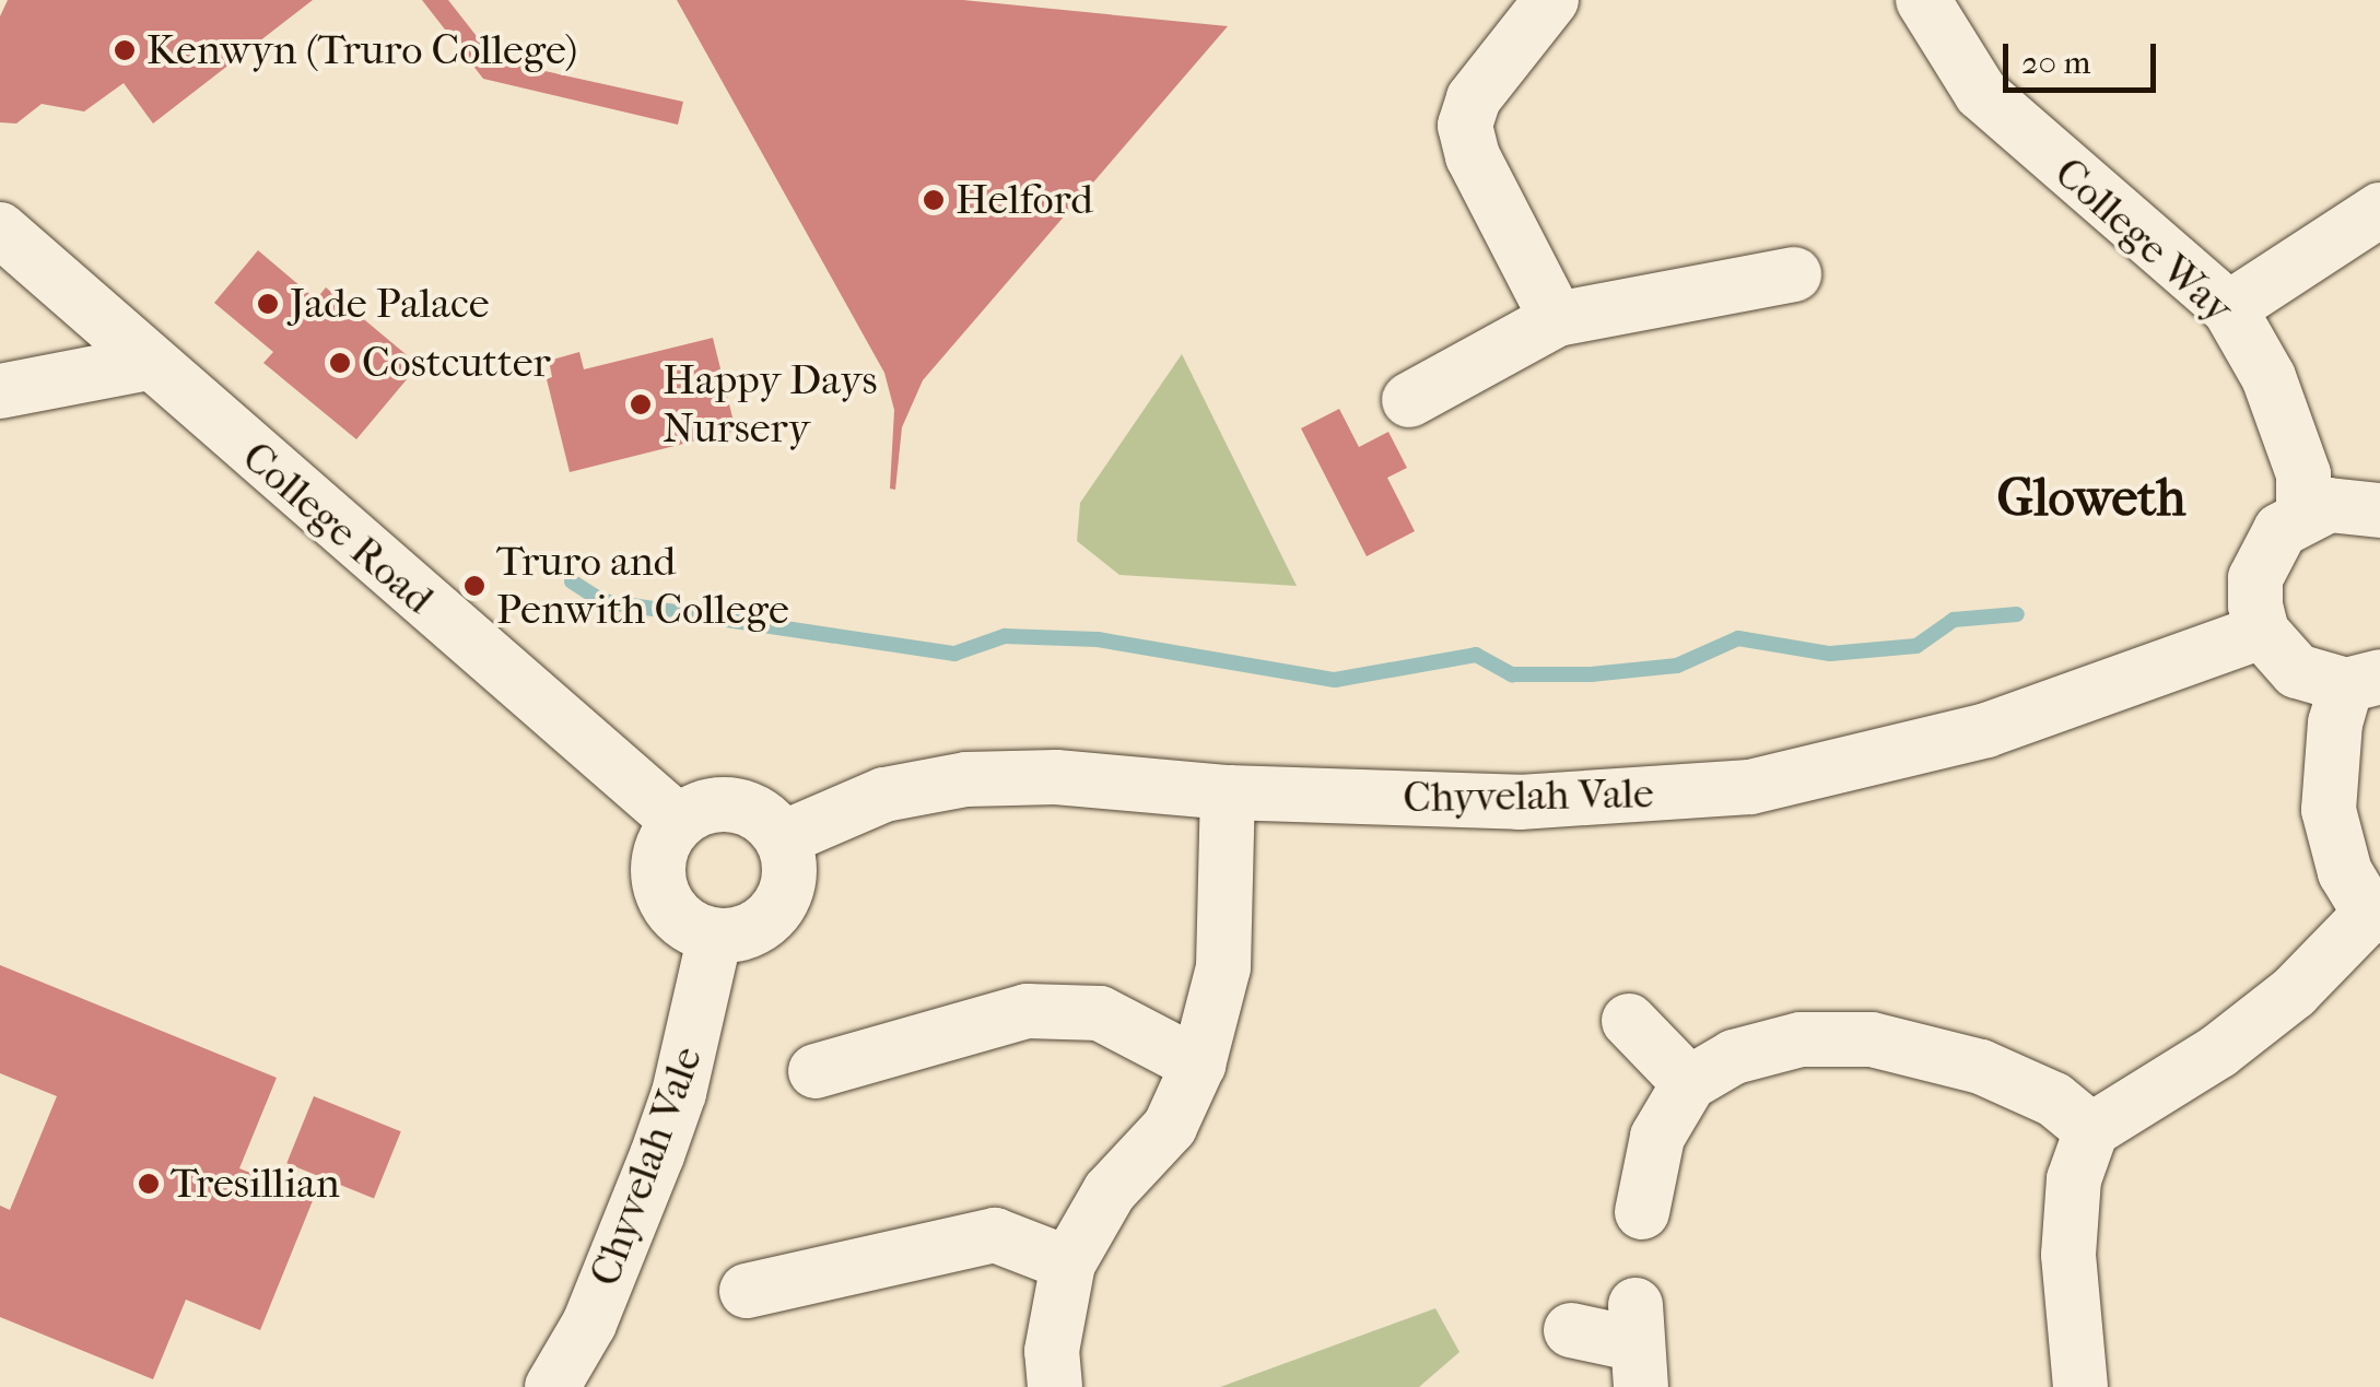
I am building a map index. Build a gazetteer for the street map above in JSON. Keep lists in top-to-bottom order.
{
  "streets": {
    "street": ["College Way", "College Road", "Chyvelah Vale"]
  },
  "crossings": [
    ["College Road", "Chyvelah Vale"]
  ],
  "districts": ["Gloweth"],
  "places": [
    "Kenwyn (Truro College)",
    "Helford",
    "Jade Palace",
    "Costcutter",
    "Happy Days Nursery",
    "Truro and Penwith College",
    "Tresillian"
  ],
  "scale_bar": "20 m"
}
